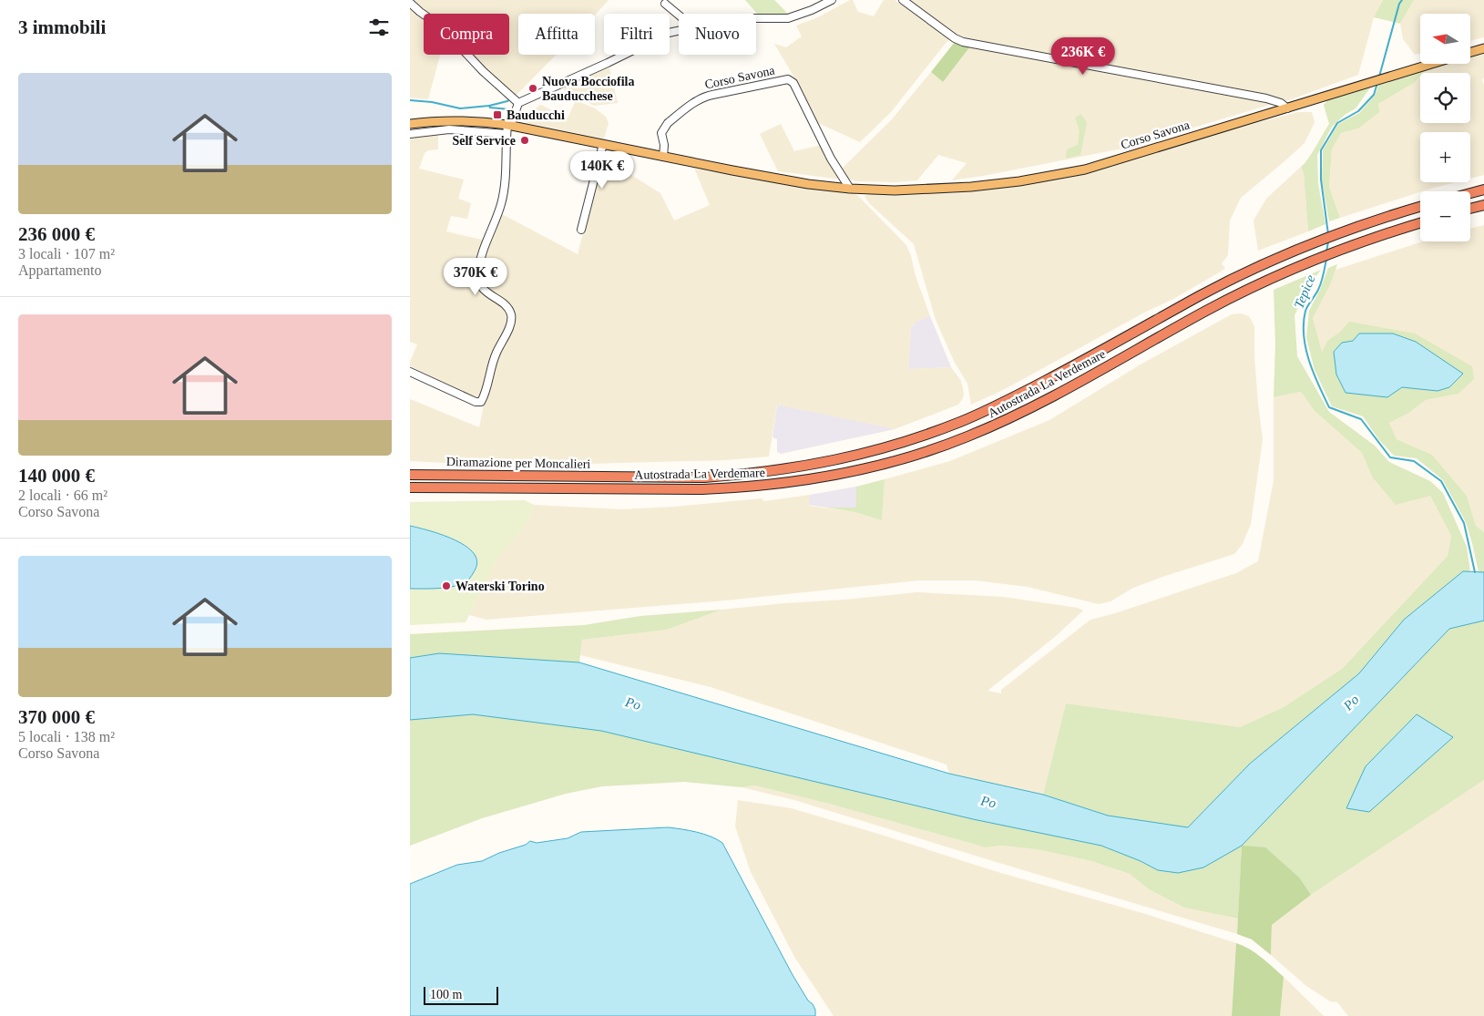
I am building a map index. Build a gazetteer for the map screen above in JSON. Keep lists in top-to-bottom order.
{
  "streets": {
    "highway": ["Autostrada La Verdemare", "Diramazione per Moncalieri"],
    "main road": ["Corso Savona"]
  },
  "crossings": [
    ["Autostrada La Verdemare", "Diramazione per Moncalieri"]
  ],
  "water": ["Tepice", "Po"],
  "places": {
    "other": ["Nuova Bocciofila Bauducchese", "Self Service", "Waterski Torino"],
    "transit": ["Bauducchi"]
  },
  "scale_bar": "100 m",
  "north": "left",
  "page": {
    "heading": "3 immobili",
    "map_buttons": ["+", "−"],
    "chip": [
      "Compra",
      "Affitta",
      "Filtri",
      "Nuovo"
    ],
    "price": ["236K €", "140K €", "370K €"],
    "list": [
      {
        "name": "236 000 €",
        "note": "3 locali · 107 m² · Appartamento"
      },
      {
        "name": "140 000 €",
        "note": "2 locali · 66 m² · Corso Savona"
      },
      {
        "name": "370 000 €",
        "note": "5 locali · 138 m² · Corso Savona"
      }
    ],
    "scale": "100 m"
  }
}
